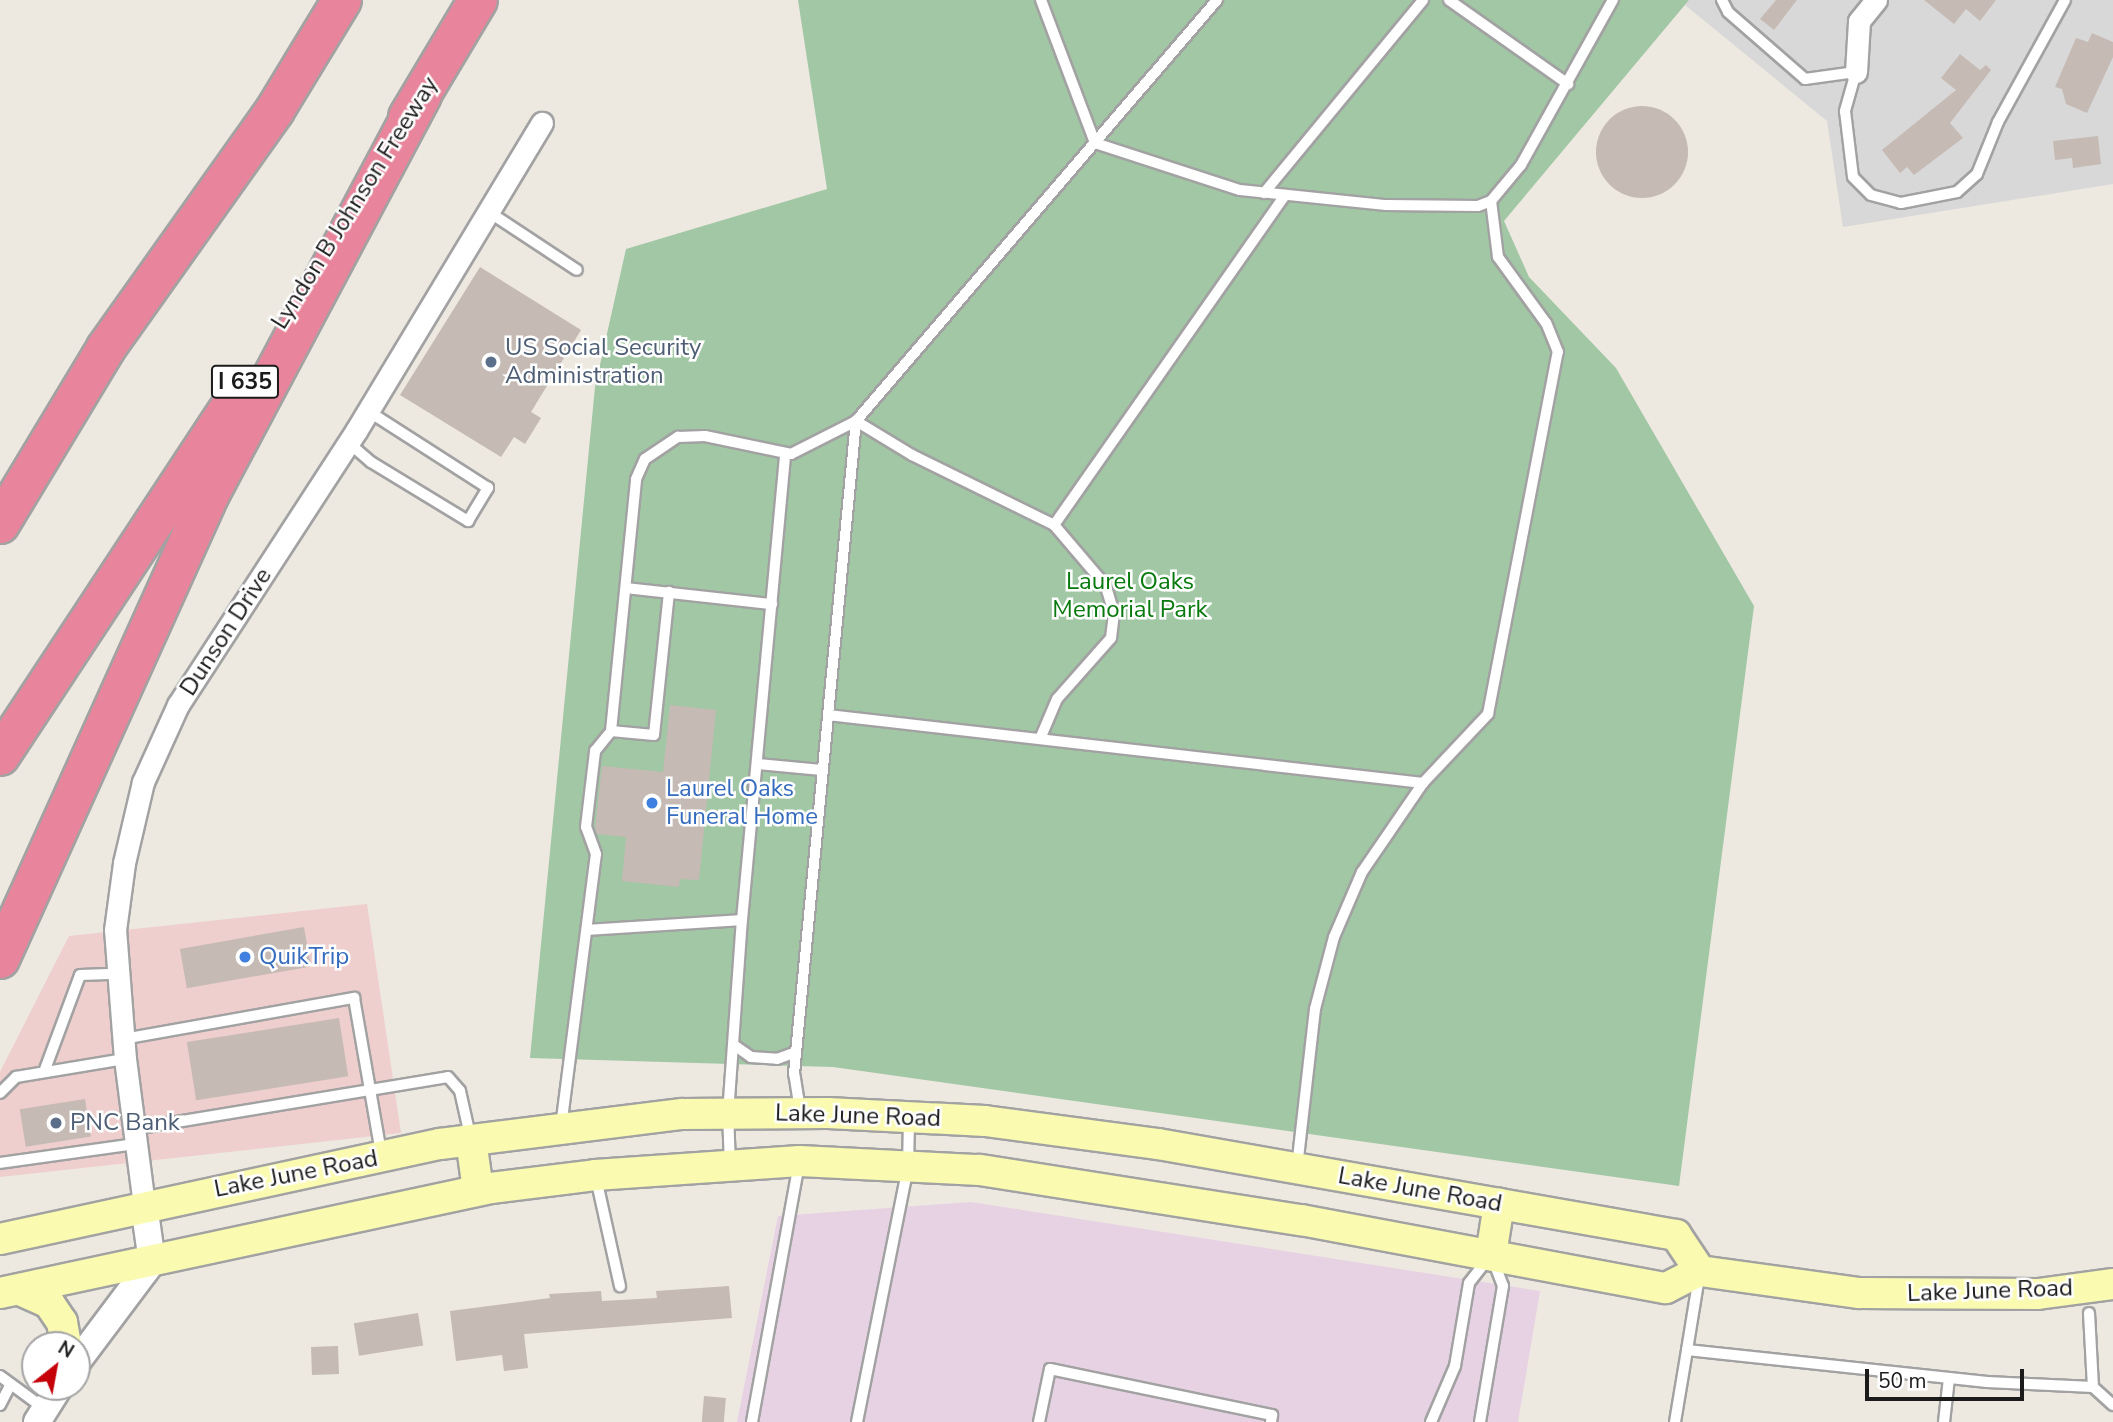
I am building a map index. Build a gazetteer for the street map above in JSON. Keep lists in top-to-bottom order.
{
  "streets": {
    "highway": ["Lyndon B Johnson Freeway", "I 635"],
    "main road": ["Lake June Road"],
    "street": ["Dunson Drive"]
  },
  "crossings": [
    ["Dunson Drive", "Lake June Road"]
  ],
  "parks": ["Laurel Oaks Memorial Park"],
  "places": [
    "US Social Security Administration",
    "Laurel Oaks Funeral Home",
    "QuikTrip",
    "PNC Bank"
  ],
  "scale_bar": "50 m",
  "north": "top right"
}
